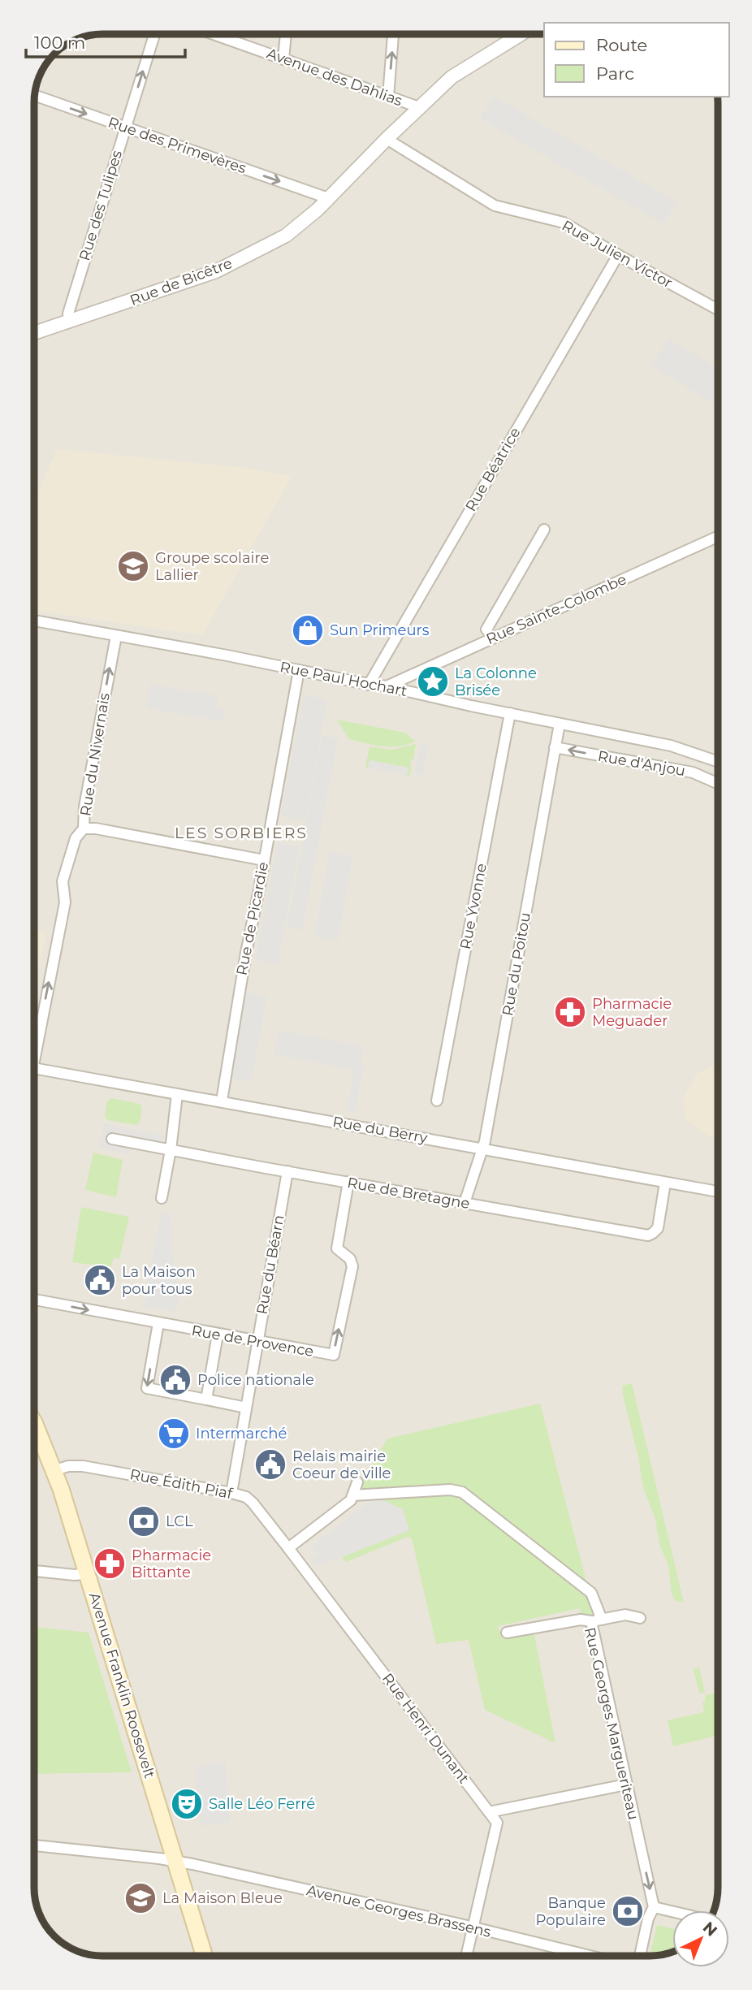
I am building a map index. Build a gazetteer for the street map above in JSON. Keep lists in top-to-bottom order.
{
  "streets": {
    "main road": ["Avenue Franklin Roosevelt"],
    "street": [
      "Avenue des Dahlias",
      "Rue des Primevères",
      "Rue des Tulipes",
      "Rue Julien Victor",
      "Rue de Bicêtre",
      "Rue Béatrice",
      "Rue Sainte-Colombe",
      "Rue Paul Hochart",
      "Rue du Nivernais",
      "Rue d'Anjou",
      "Rue Yvonne",
      "Rue de Picardie",
      "Rue du Poitou",
      "Rue du Berry",
      "Rue de Bretagne",
      "Rue du Béarn",
      "Rue de Provence",
      "Rue Édith Piaf",
      "Rue Georges Margueriteau",
      "Rue Henri Dunant",
      "Avenue Georges Brassens"
    ]
  },
  "crossings": [
    ["Avenue des Dahlias", "Rue de Bicêtre"],
    ["Rue des Primevères", "Rue des Tulipes"],
    ["Rue des Primevères", "Rue de Bicêtre"],
    ["Rue des Tulipes", "Rue de Bicêtre"],
    ["Rue Julien Victor", "Rue de Bicêtre"],
    ["Rue Julien Victor", "Rue Béatrice"],
    ["Rue Béatrice", "Rue Paul Hochart"],
    ["Rue Sainte-Colombe", "Rue Paul Hochart"],
    ["Rue Paul Hochart", "Rue du Nivernais"],
    ["Rue Paul Hochart", "Rue Yvonne"],
    ["Rue Paul Hochart", "Rue de Picardie"],
    ["Rue Paul Hochart", "Rue du Poitou"],
    ["Rue d'Anjou", "Rue du Poitou"],
    ["Rue de Picardie", "Rue du Berry"],
    ["Rue du Poitou", "Rue du Berry"],
    ["Rue du Poitou", "Rue de Bretagne"],
    ["Rue du Berry", "Rue de Bretagne"],
    ["Rue de Bretagne", "Rue du Béarn"],
    ["Rue de Bretagne", "Rue de Provence"],
    ["Rue du Béarn", "Rue de Provence"],
    ["Rue du Béarn", "Rue Édith Piaf"],
    ["Rue Édith Piaf", "Avenue Franklin Roosevelt"],
    ["Rue Édith Piaf", "Rue Henri Dunant"],
    ["Avenue Franklin Roosevelt", "Avenue Georges Brassens"],
    ["Rue Henri Dunant", "Avenue Georges Brassens"]
  ],
  "one_way": ["Rue des Primevères", "Rue du Nivernais", "Rue d'Anjou"],
  "districts": ["LES SORBIERS"],
  "places": {
    "school or university": ["Groupe scolaire Lallier", "La Maison Bleue"],
    "shop": ["Sun Primeurs"],
    "place": ["La Colonne Brisée"],
    "pharmacy": ["Pharmacie Meguader", "Pharmacie Bittante"],
    "public building": ["La Maison pour tous", "Police nationale", "Relais mairie Coeur de ville"],
    "supermarket": ["Intermarché"],
    "bank": ["LCL", "Banque Populaire"],
    "theatre": ["Salle Léo Ferré"]
  },
  "legend": ["Route", "Parc"],
  "scale_bar": "100 m",
  "north": "top right"
}
